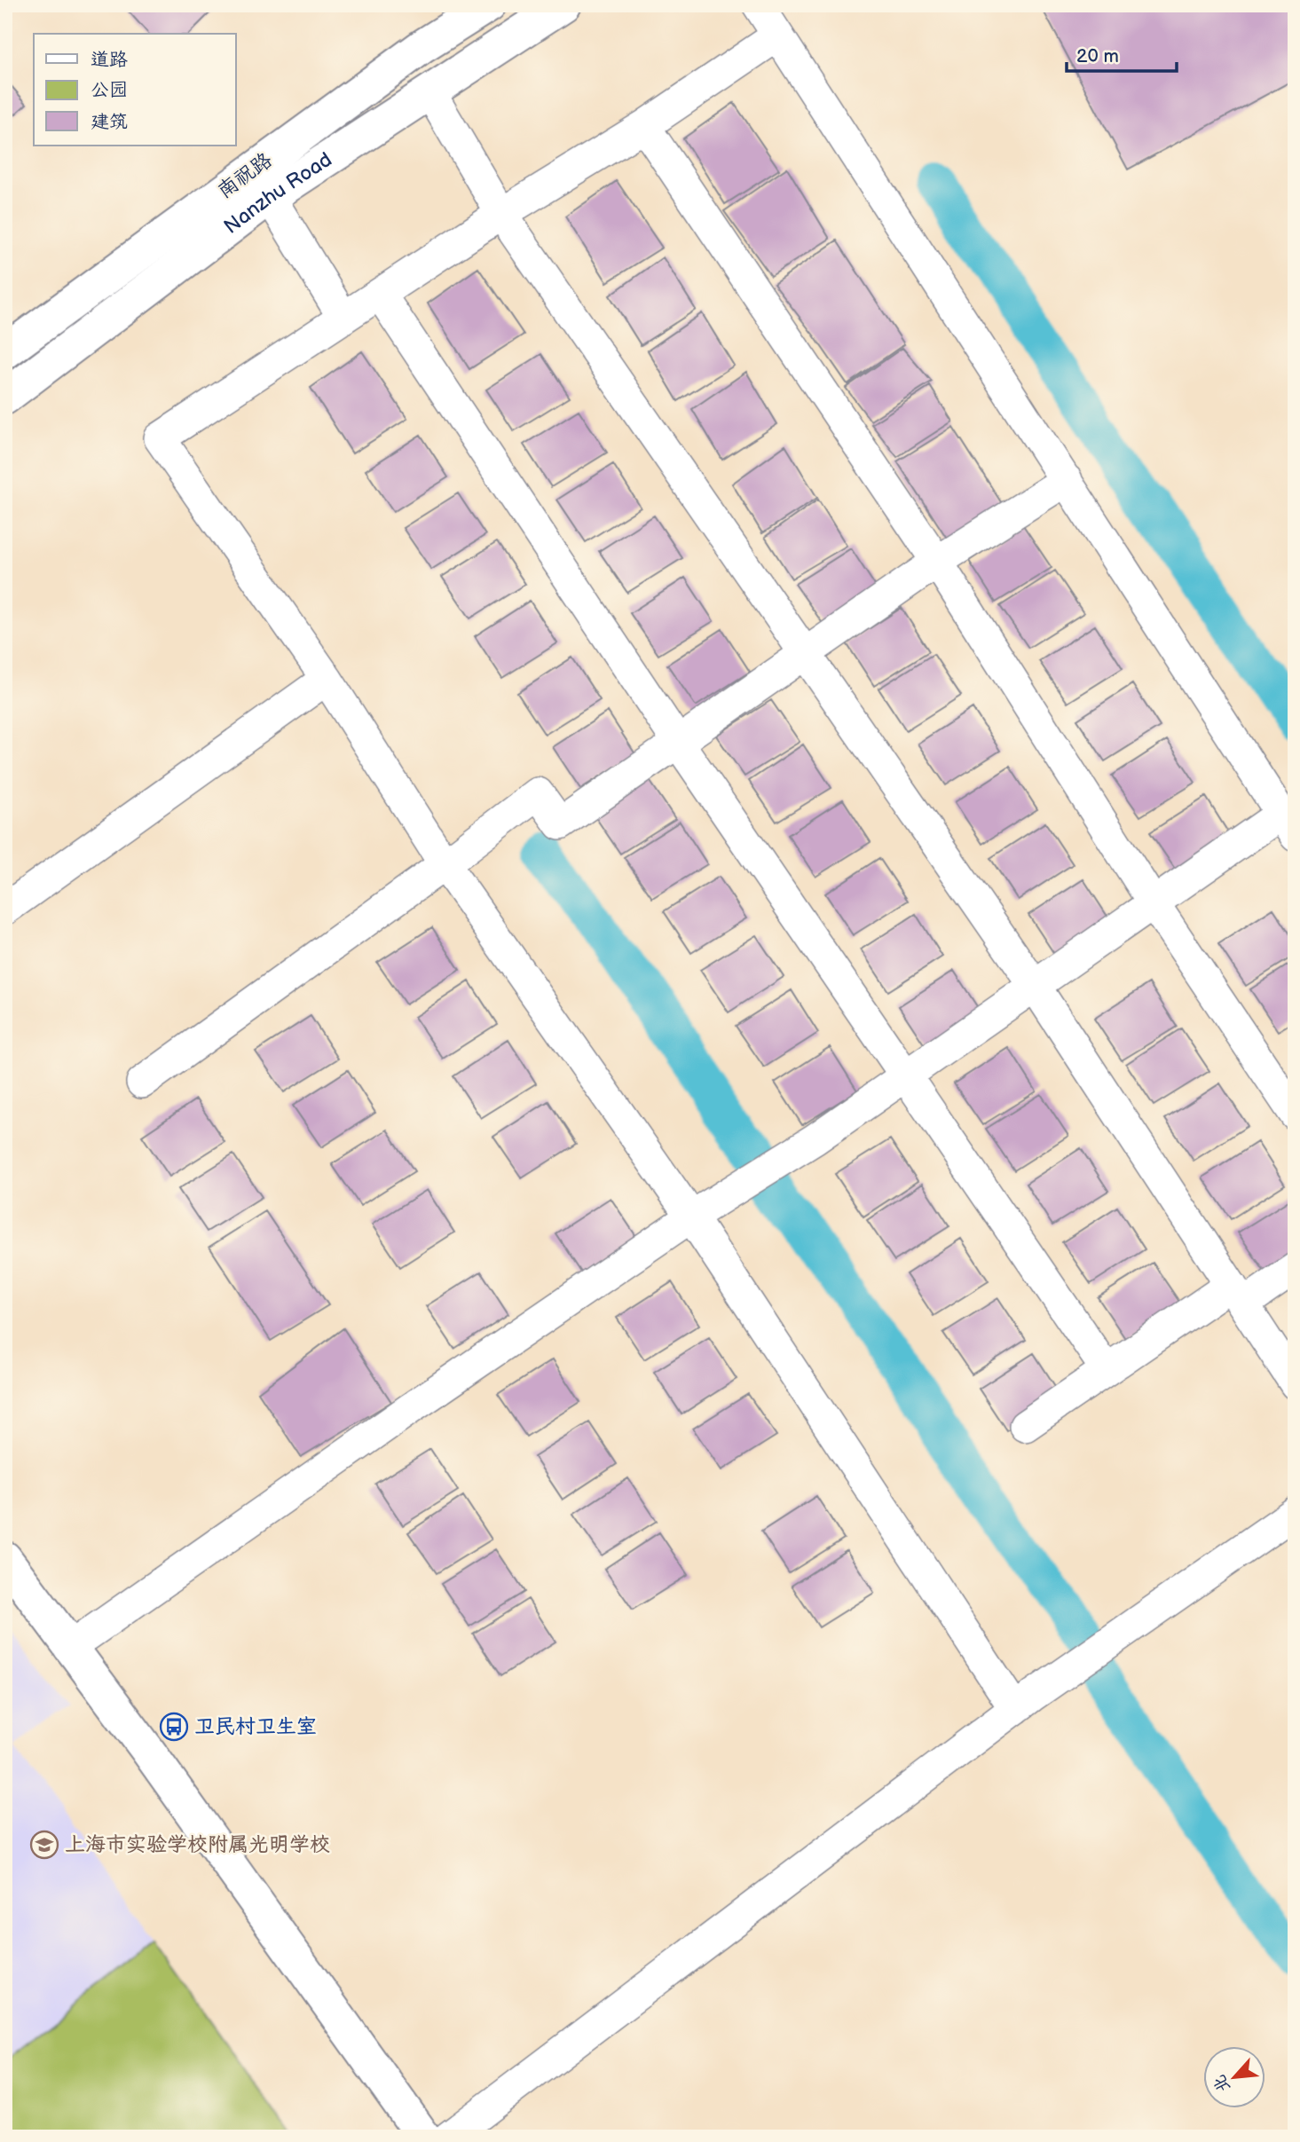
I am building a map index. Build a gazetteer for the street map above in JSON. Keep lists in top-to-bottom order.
{
  "streets": {
    "main road": ["南祝路", "Nanzhu Road"]
  },
  "places": {
    "bus stop": ["卫民村卫生室"],
    "school or university": ["上海市实验学校附属光明学校"]
  },
  "legend": ["道路", "公园", "建筑"],
  "scale_bar": "20 m",
  "north": "bottom left"
}
